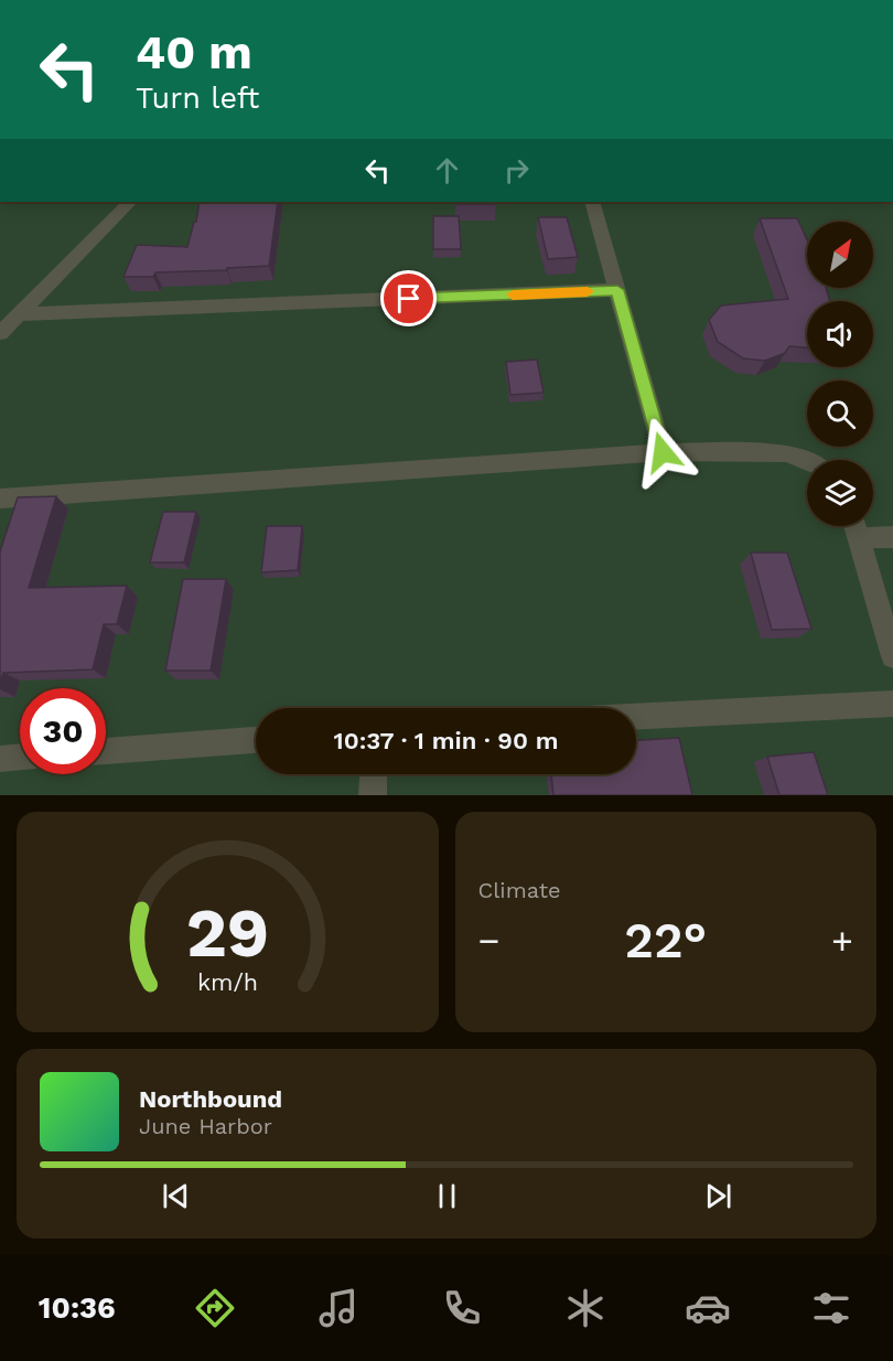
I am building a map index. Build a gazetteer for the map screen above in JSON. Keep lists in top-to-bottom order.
{
  "north": "top right",
  "page": {
    "turn": ["40 m", "Turn left"],
    "limit": "30",
    "trip": "10:37 · 1 min · 90 m",
    "tile": "Climate",
    "heat": ["−", "22°", "+"],
    "song": ["Northbound", "June Harbor"],
    "tabs": "10:36",
    "gauge": ["29", "km/h"]
  }
}
